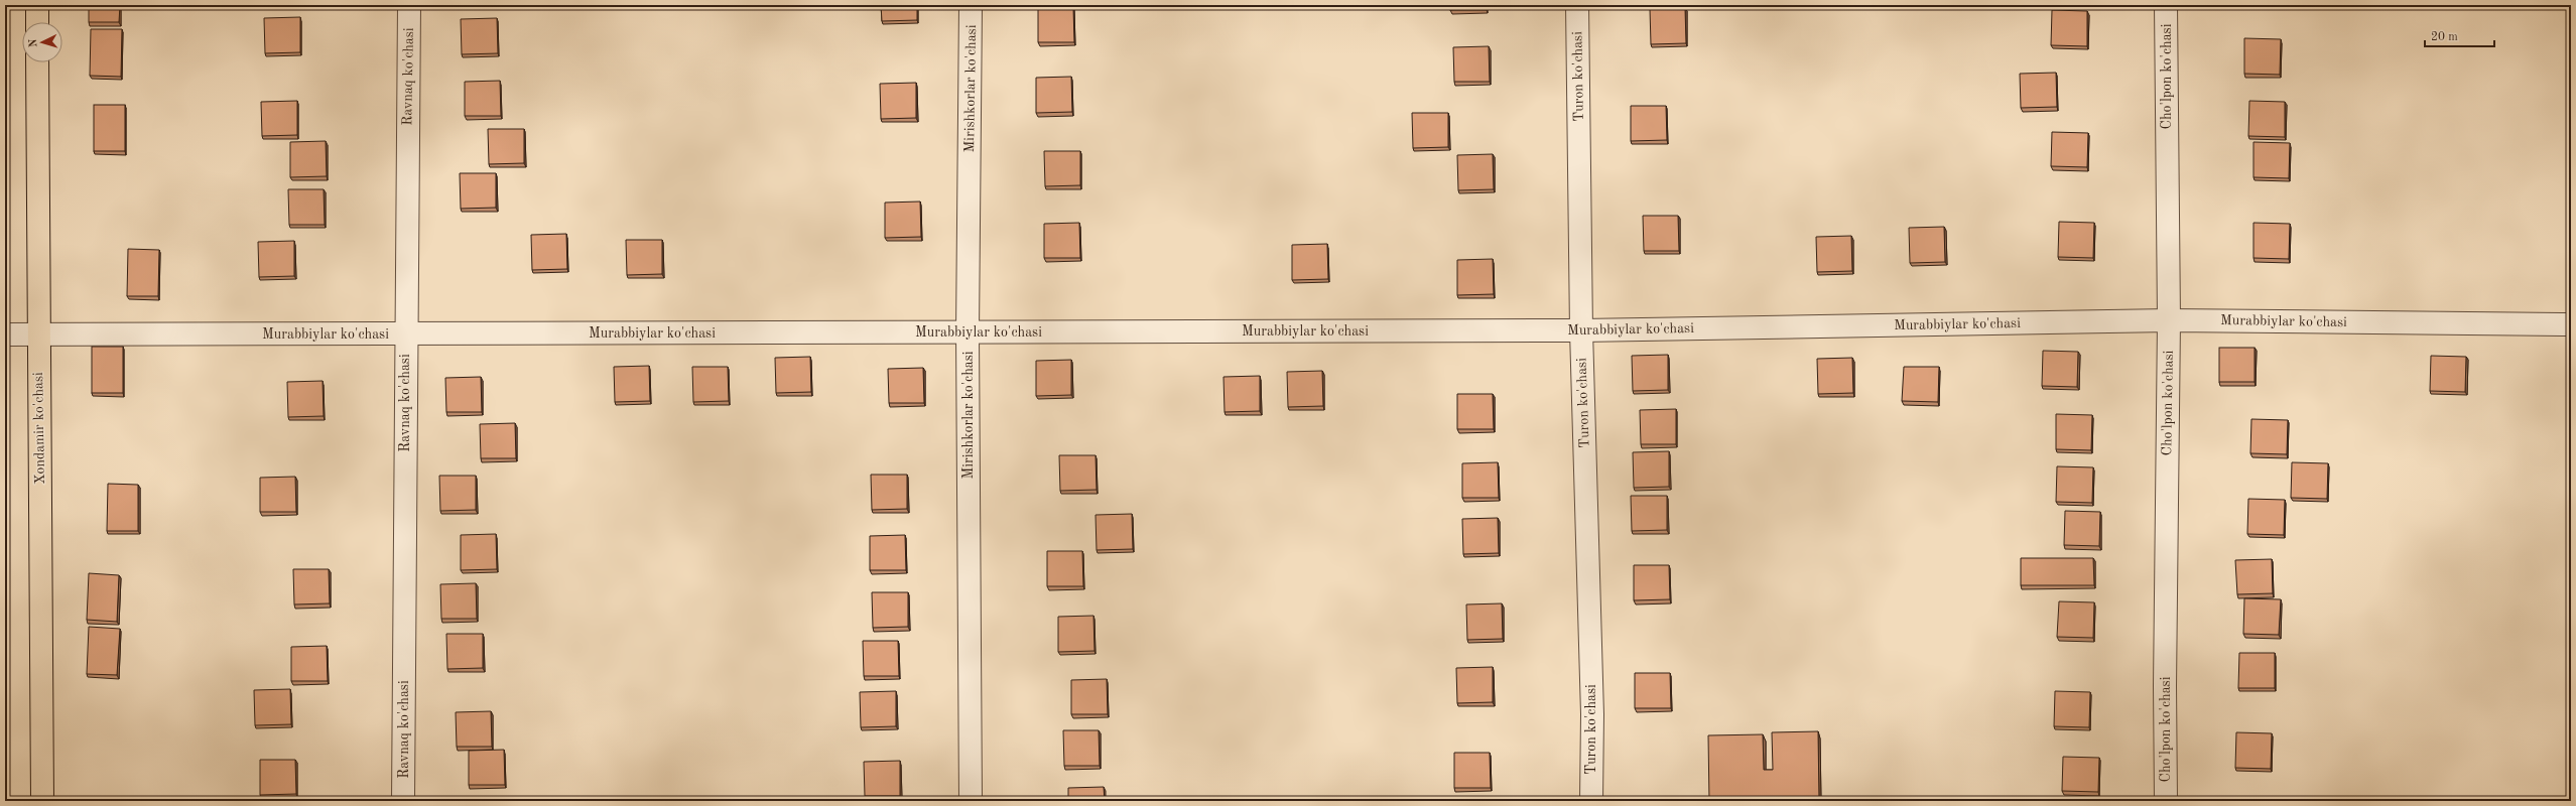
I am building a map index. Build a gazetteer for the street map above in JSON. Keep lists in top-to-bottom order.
{
  "streets": {
    "main road": ["Xondamir ko'chasi"],
    "street": [
      "Ravnaq ko'chasi",
      "Turon ko'chasi",
      "Cho'lpon ko'chasi",
      "Mirishkorlar ko'chasi",
      "Murabbiylar ko'chasi"
    ]
  },
  "crossings": [
    ["Ravnaq ko'chasi", "Murabbiylar ko'chasi"],
    ["Turon ko'chasi", "Murabbiylar ko'chasi"],
    ["Cho'lpon ko'chasi", "Murabbiylar ko'chasi"],
    ["Mirishkorlar ko'chasi", "Murabbiylar ko'chasi"],
    ["Murabbiylar ko'chasi", "Xondamir ko'chasi"]
  ],
  "scale_bar": "20 m",
  "north": "left"
}
